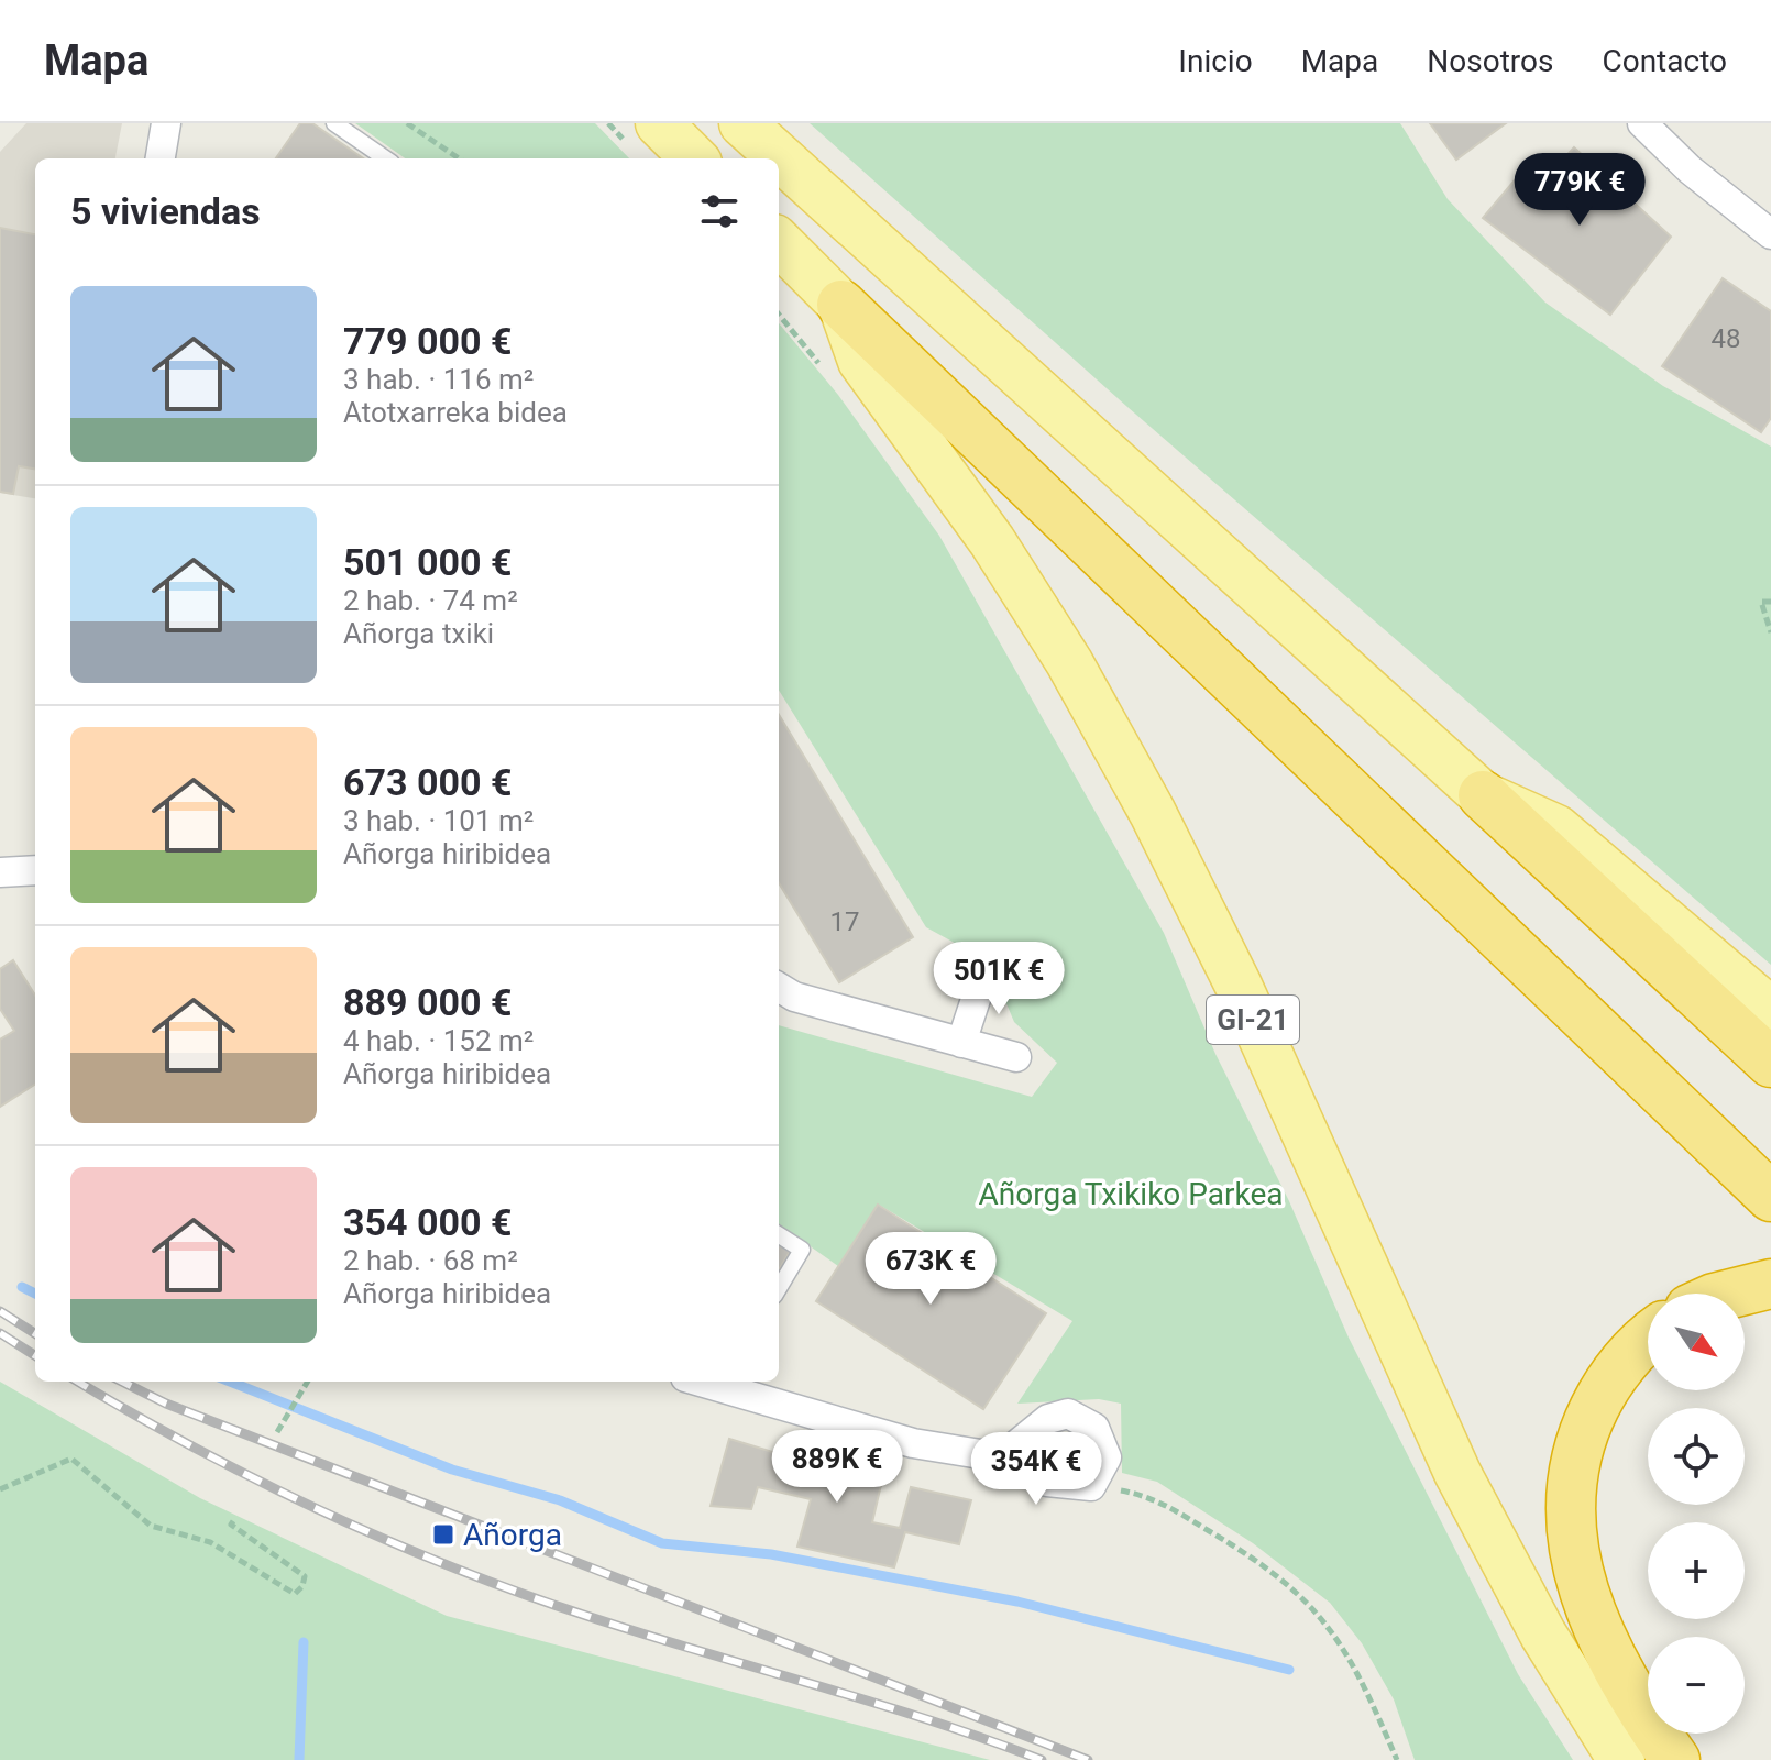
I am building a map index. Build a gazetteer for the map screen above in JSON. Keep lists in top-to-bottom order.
{
  "streets": {
    "highway": ["GI-21"]
  },
  "parks": ["Añorga Txikiko Parkea"],
  "places": {
    "transit": ["Añorga"]
  },
  "house_numbers": ["48", "17"],
  "north": "bottom right",
  "page": {
    "header": "Mapa",
    "nav": [
      "Inicio",
      "Mapa",
      "Nosotros",
      "Contacto"
    ],
    "price": [
      "779K €",
      "501K €",
      "673K €",
      "889K €",
      "354K €"
    ],
    "heading": "5 viviendas",
    "list": [
      {
        "name": "779 000 €",
        "note": "3 hab. · 116 m² · Atotxarreka bidea"
      },
      {
        "name": "501 000 €",
        "note": "2 hab. · 74 m² · Añorga txiki"
      },
      {
        "name": "673 000 €",
        "note": "3 hab. · 101 m² · Añorga hiribidea"
      },
      {
        "name": "889 000 €",
        "note": "4 hab. · 152 m² · Añorga hiribidea"
      },
      {
        "name": "354 000 €",
        "note": "2 hab. · 68 m² · Añorga hiribidea"
      }
    ],
    "map_buttons": ["+", "−"]
  }
}
